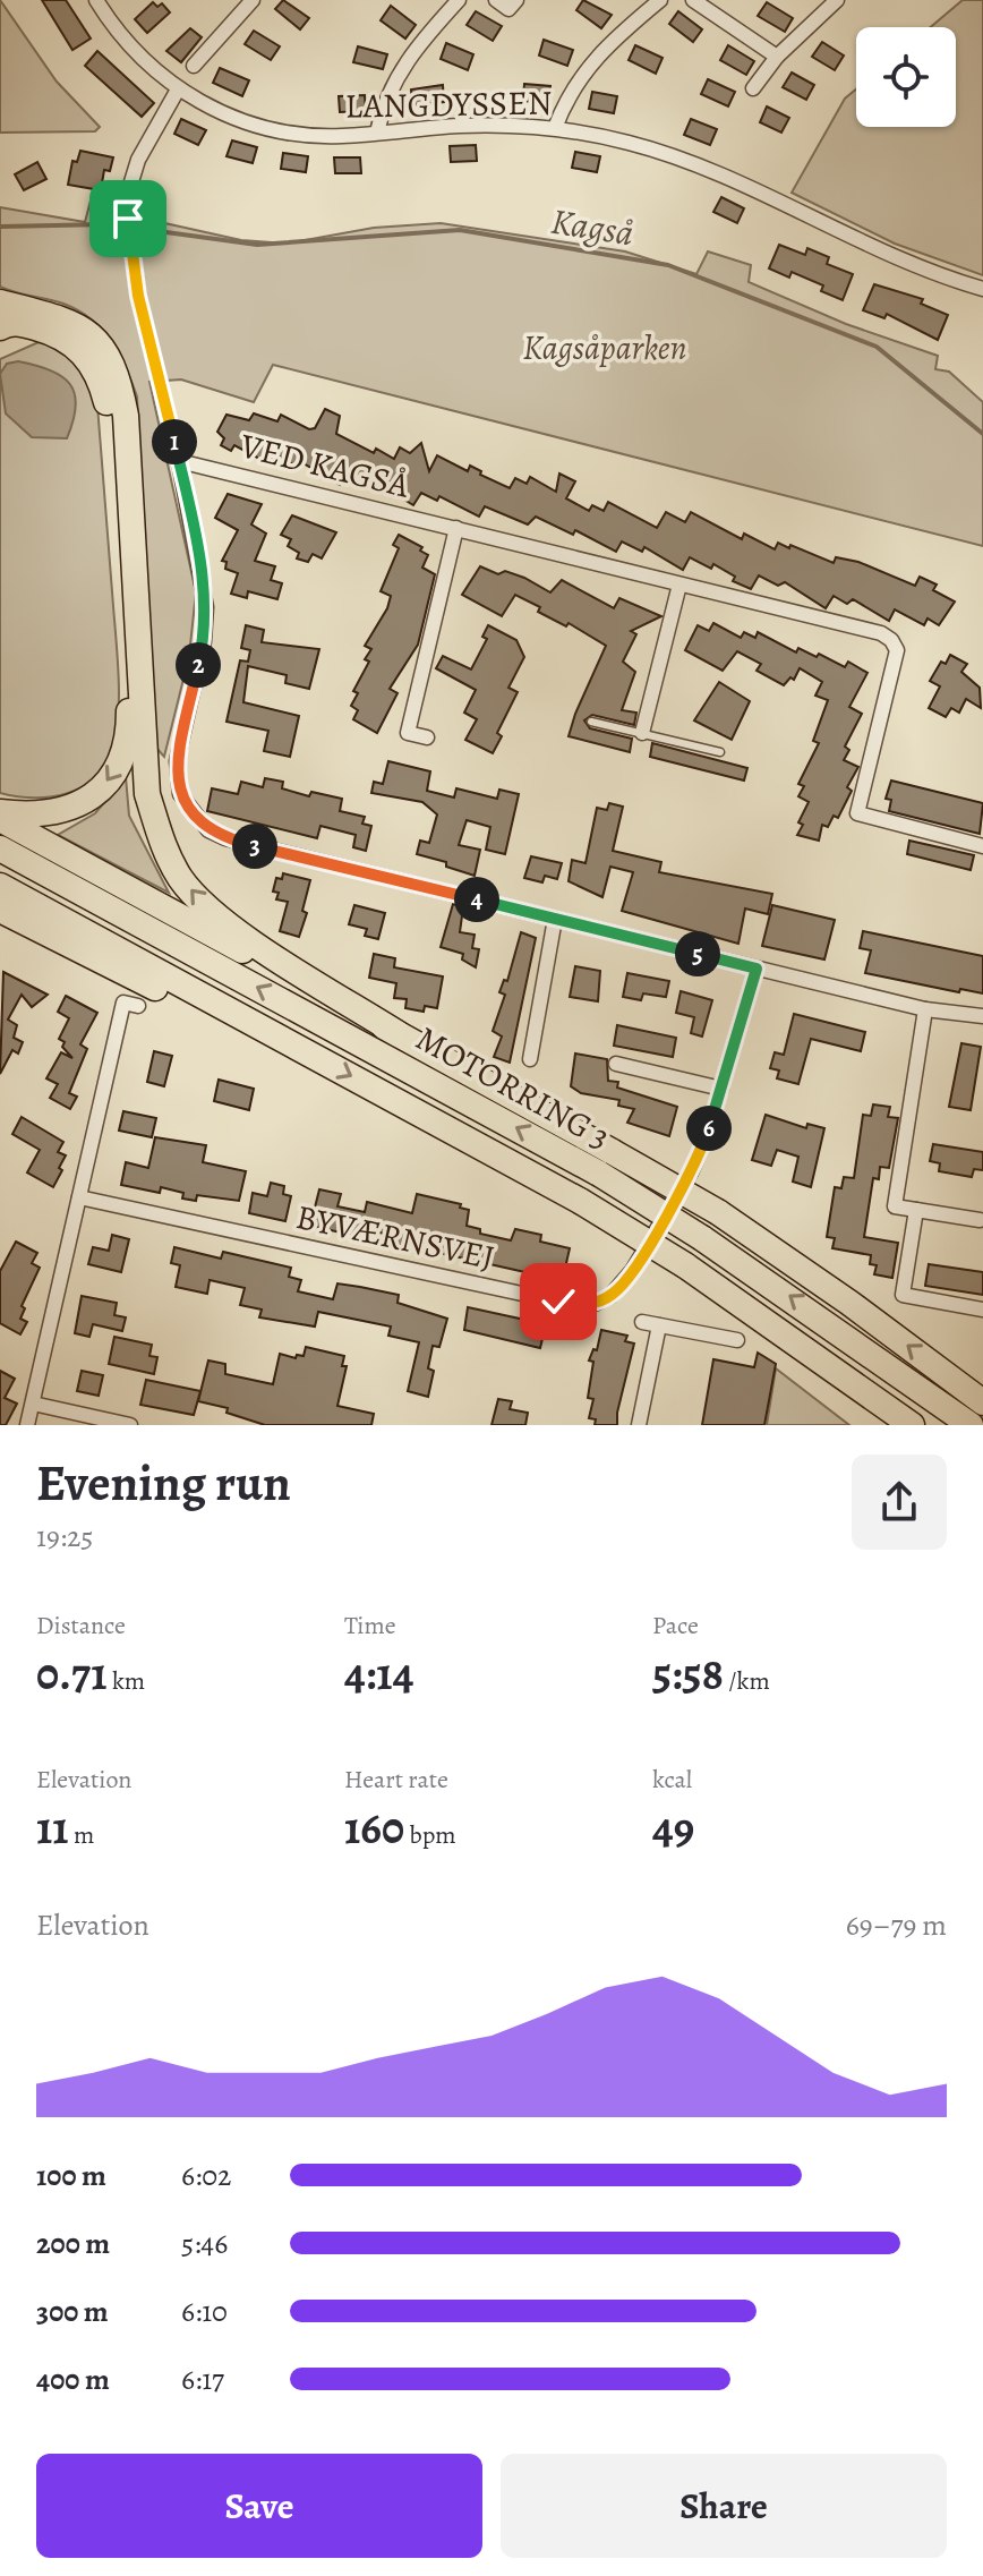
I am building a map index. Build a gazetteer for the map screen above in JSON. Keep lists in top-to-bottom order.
{
  "streets": {
    "highway": ["MOTORRING 3"],
    "street": ["LANGDYSSEN", "VED KAGSÅ", "BYVÆRNSVEJ"]
  },
  "water": ["Kagså"],
  "parks": ["Kagsåparken"],
  "page": {
    "pins": [
      "1",
      "2",
      "3",
      "4",
      "5",
      "6"
    ],
    "heading": ["Evening run", "19:25"],
    "stats": [
      ["Distance", "0.71 km"],
      ["Time", "4:14"],
      ["Pace", "5:58 /km"],
      ["Elevation", "11 m"],
      ["Heart rate", "160 bpm"],
      ["kcal", "49"]
    ],
    "chart": ["Elevation", "69–79 m"],
    "list": [
      {
        "name": "100 m",
        "note": "6:02"
      },
      {
        "name": "200 m",
        "note": "5:46"
      },
      {
        "name": "300 m",
        "note": "6:10"
      },
      {
        "name": "400 m",
        "note": "6:17"
      }
    ],
    "buttons": ["Save", "Share"]
  }
}
